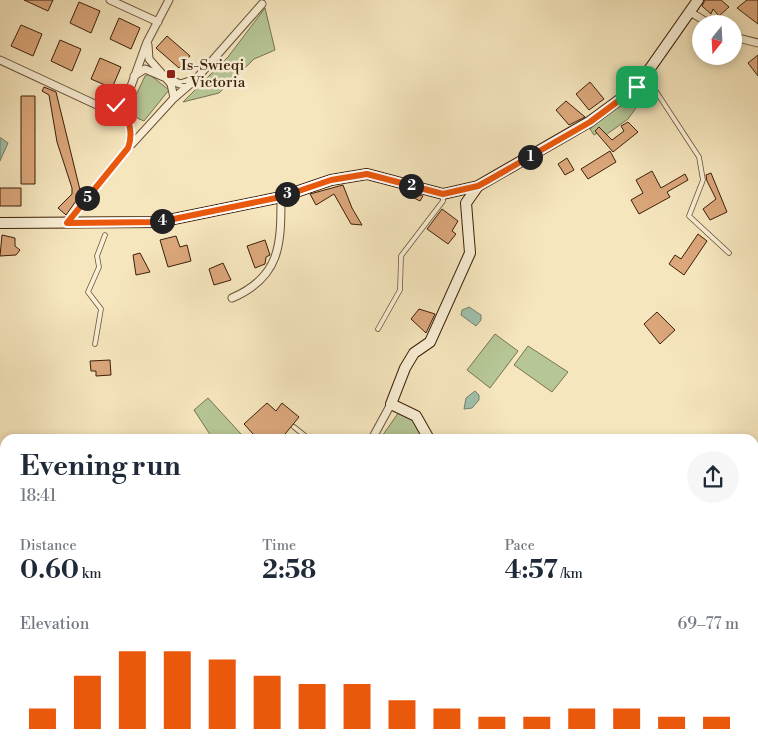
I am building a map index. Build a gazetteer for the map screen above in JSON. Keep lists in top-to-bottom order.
{
  "places": {
    "transit": ["Is-Swieqi - Victoria"]
  },
  "north": "bottom",
  "page": {
    "pins": [
      "1",
      "2",
      "3",
      "5",
      "4"
    ],
    "heading": ["Evening run", "18:41"],
    "stats": [
      ["Distance", "0.60 km"],
      ["Time", "2:58"],
      ["Pace", "4:57 /km"]
    ],
    "chart": ["Elevation", "69–77 m"]
  }
}
